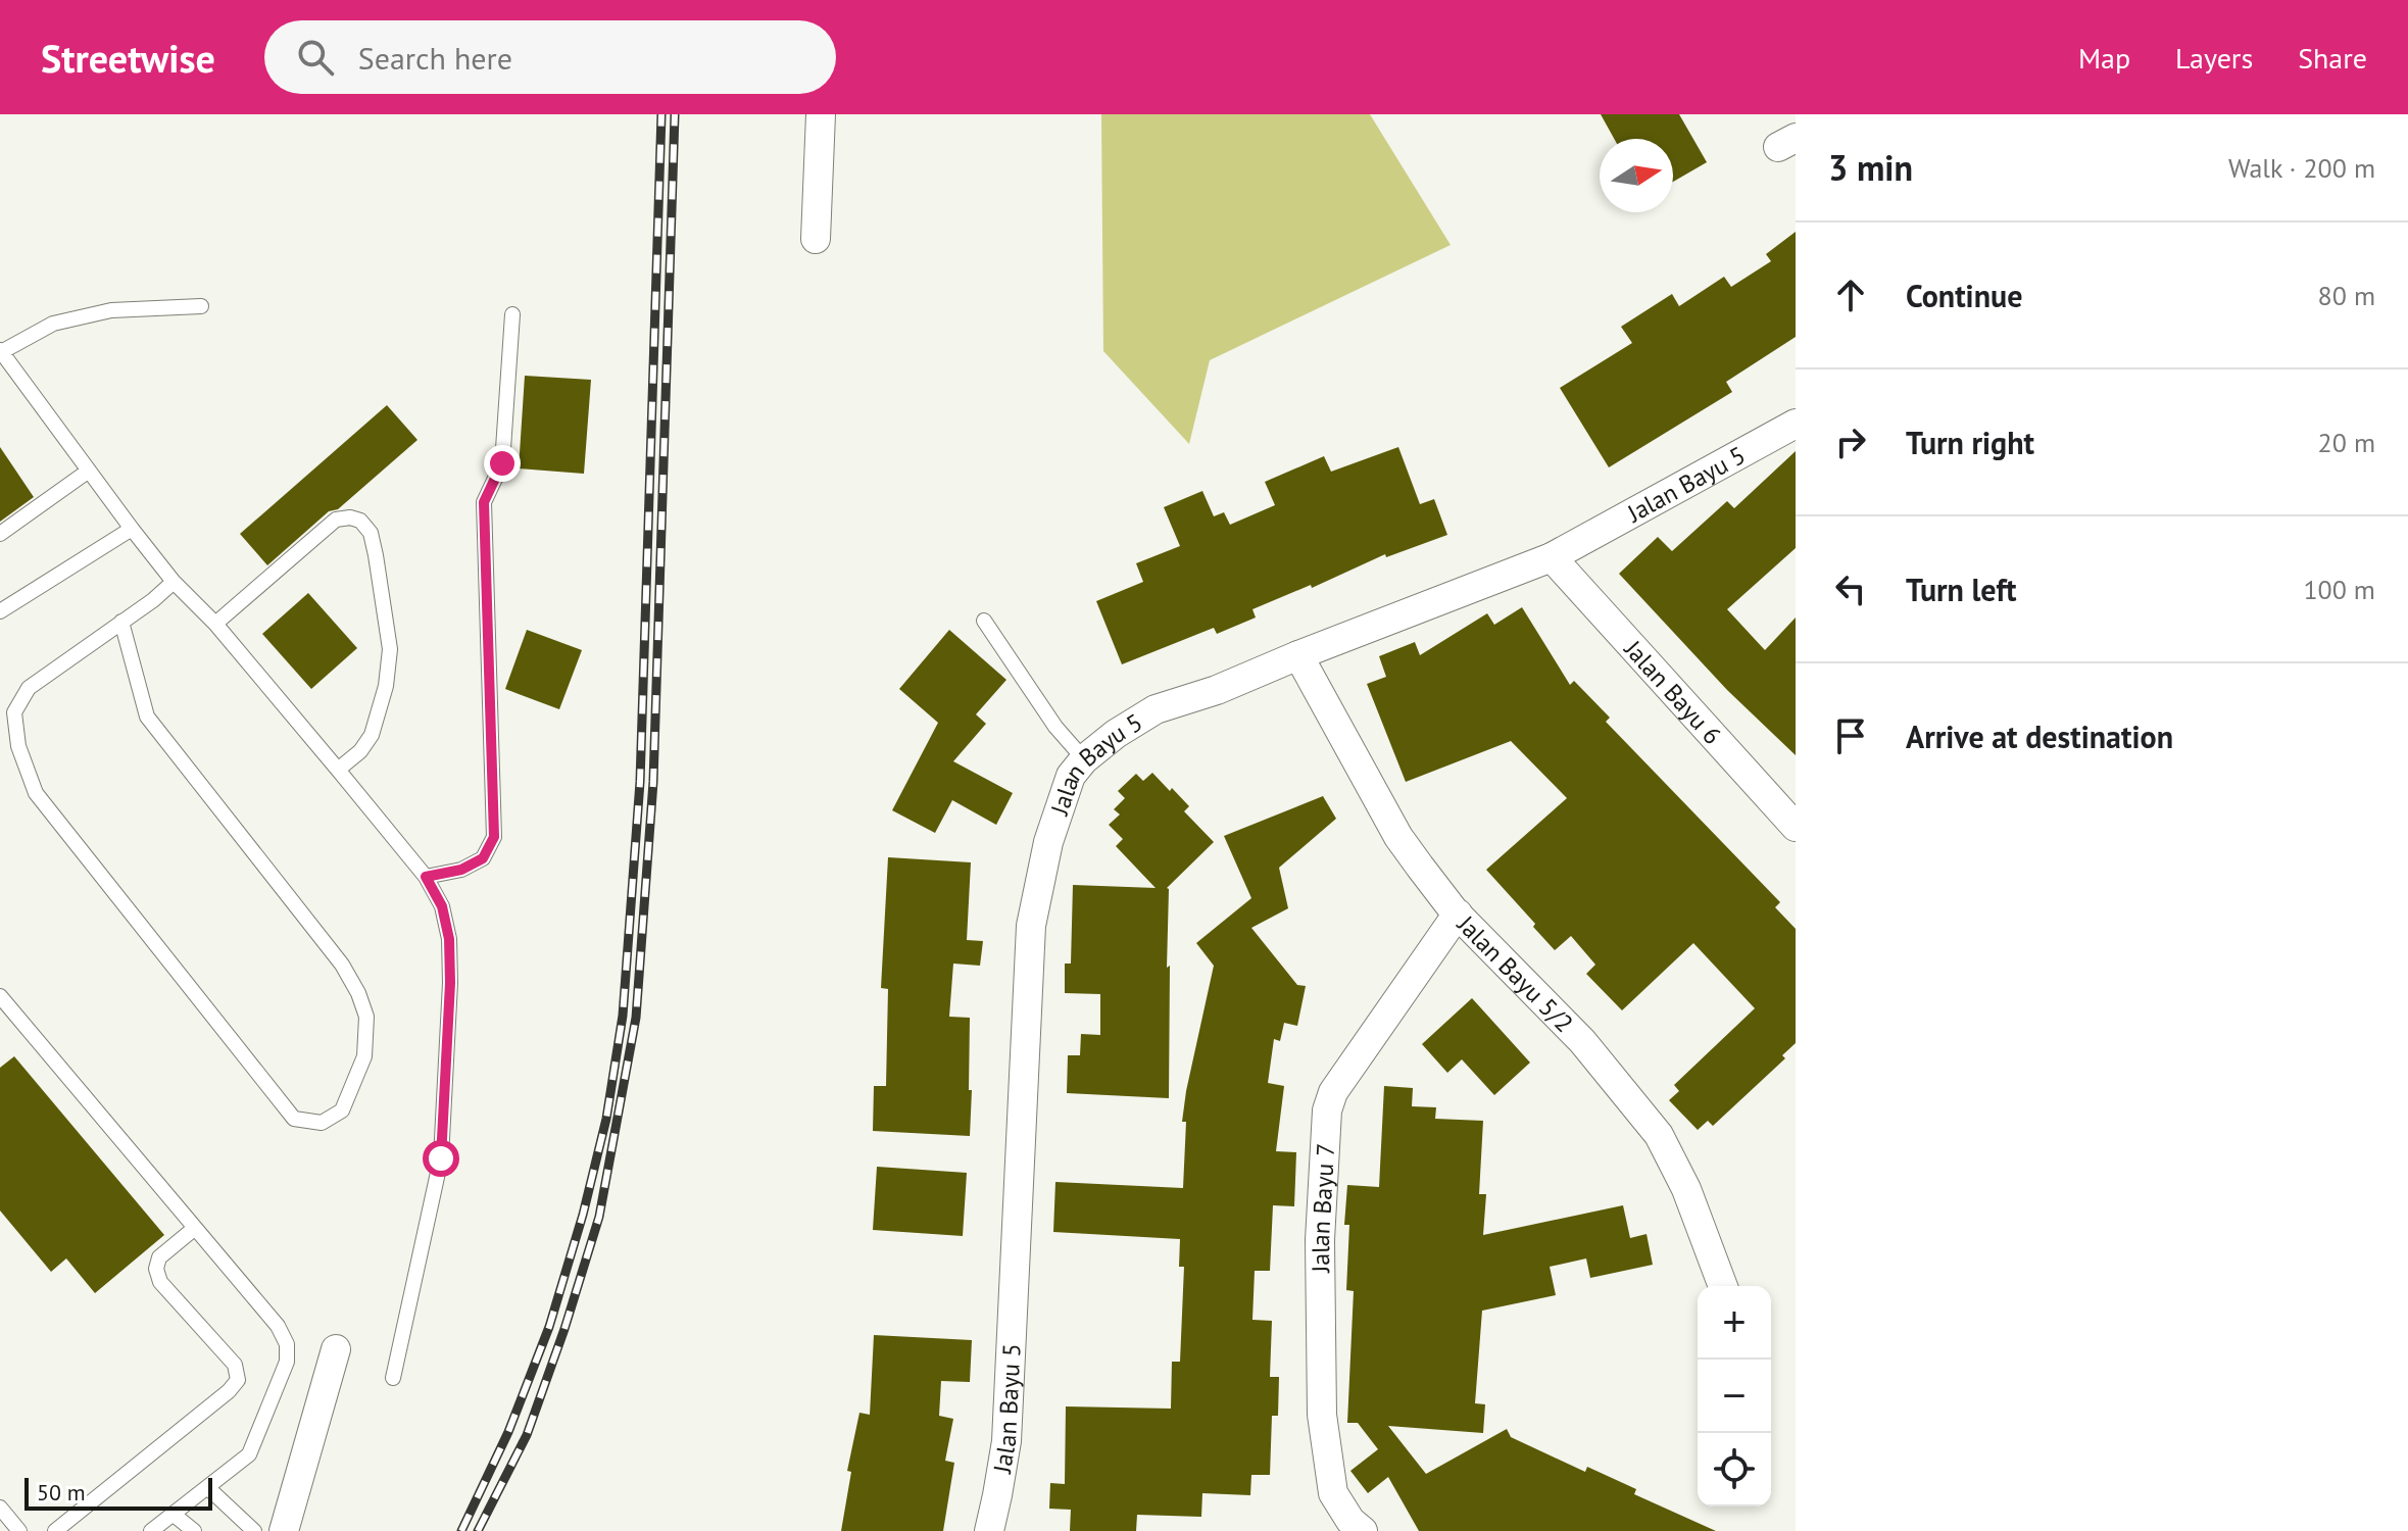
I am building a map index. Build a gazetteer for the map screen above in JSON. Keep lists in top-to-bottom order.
{
  "streets": {
    "street": [
      "Jalan Bayu 5",
      "Jalan Bayu 6",
      "Jalan Bayu 5/2",
      "Jalan Bayu 7"
    ]
  },
  "crossings": [
    ["Jalan Bayu 5", "Jalan Bayu 6"],
    ["Jalan Bayu 5", "Jalan Bayu 5/2"],
    ["Jalan Bayu 5/2", "Jalan Bayu 7"]
  ],
  "scale_bar": "50 m",
  "north": "right",
  "page": {
    "header": "Streetwise",
    "search": "Search here",
    "nav": ["Map", "Layers", "Share"],
    "heading": ["3 min", "Walk · 200 m"],
    "list": [
      ["Continue", "80 m"],
      ["Turn right", "20 m"],
      ["Turn left", "100 m"],
      "Arrive at destination"
    ],
    "map_buttons": ["+", "−"],
    "scale": "50 m"
  }
}
